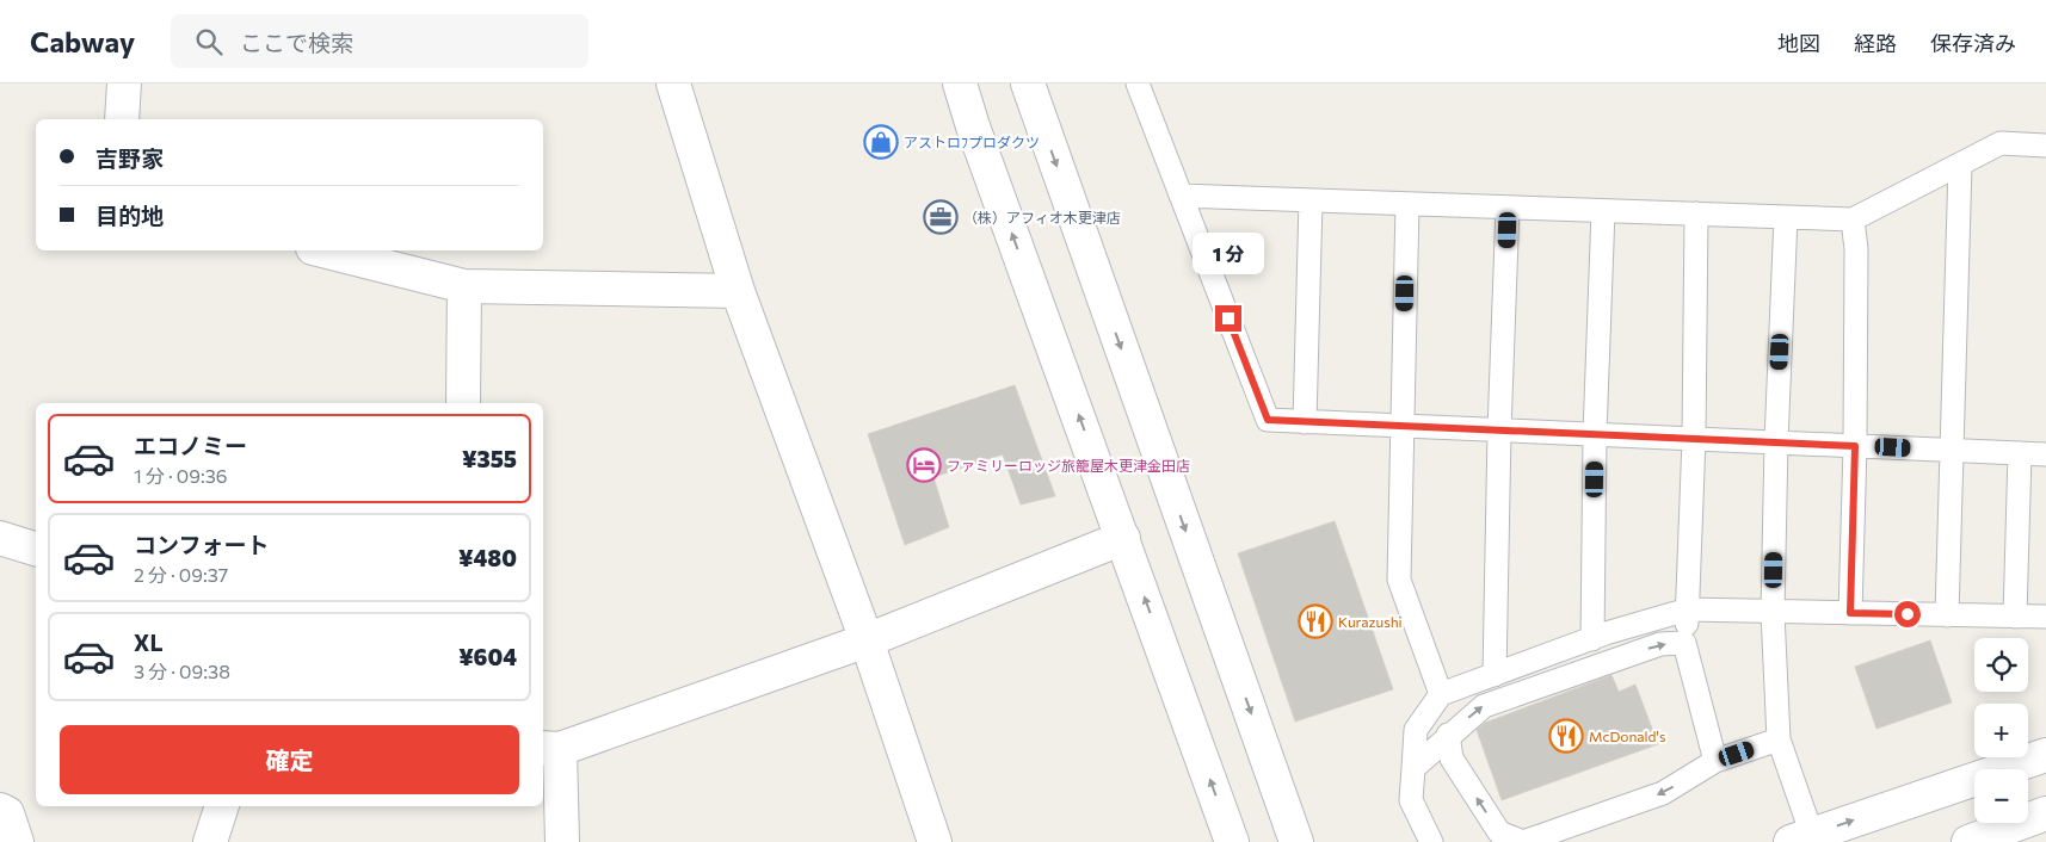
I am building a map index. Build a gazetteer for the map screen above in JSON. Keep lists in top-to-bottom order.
{
  "places": {
    "shop": ["アストロﾌプロダクツ"],
    "office": ["（株）アフィオ木更津店"],
    "hotel": ["ファミリーロッジ旅籠屋木更津金田店"],
    "restaurant": ["Kurazushi", "McDonald's"]
  },
  "page": {
    "header": "Cabway",
    "search": "ここで検索",
    "nav": ["地図", "経路", "保存済み"],
    "banner": ["吉野家", "目的地"],
    "bubble": "1 分",
    "list": [
      {
        "name": "エコノミー",
        "note": "1 分 · 09:36",
        "value": "¥355"
      },
      {
        "name": "コンフォート",
        "note": "2 分 · 09:37",
        "value": "¥480"
      },
      {
        "name": "XL",
        "note": "3 分 · 09:38",
        "value": "¥604"
      }
    ],
    "map_buttons": ["+", "−"],
    "buttons": "確定"
  }
}
